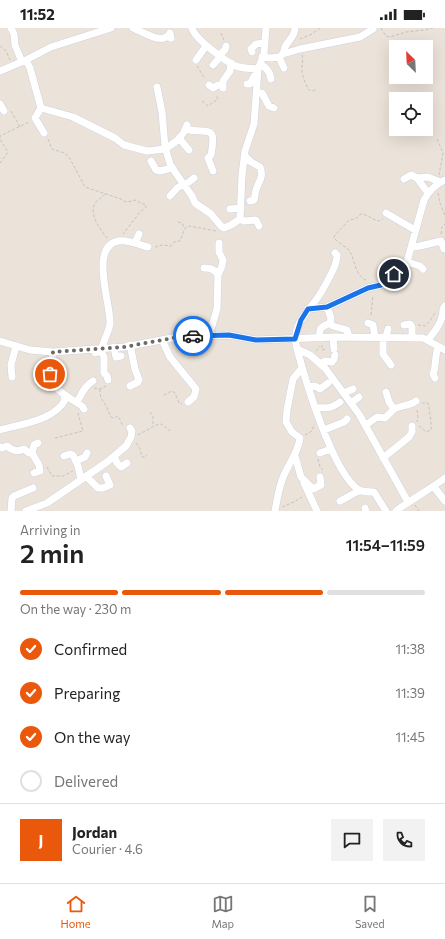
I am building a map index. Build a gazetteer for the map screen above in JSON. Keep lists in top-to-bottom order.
{
  "north": "top left",
  "page": {
    "status": "11:52",
    "heading": ["2 min", "Arriving in", "11:54–11:59"],
    "panel": ["Jordan", "Courier · 4.6"],
    "bar": "On the way · 230 m",
    "list": [
      ["Confirmed", "11:38"],
      ["Preparing", "11:39"],
      ["On the way", "11:45"],
      "Delivered"
    ],
    "round": "J",
    "tabs": ["Home", "Map", "Saved"]
  }
}
